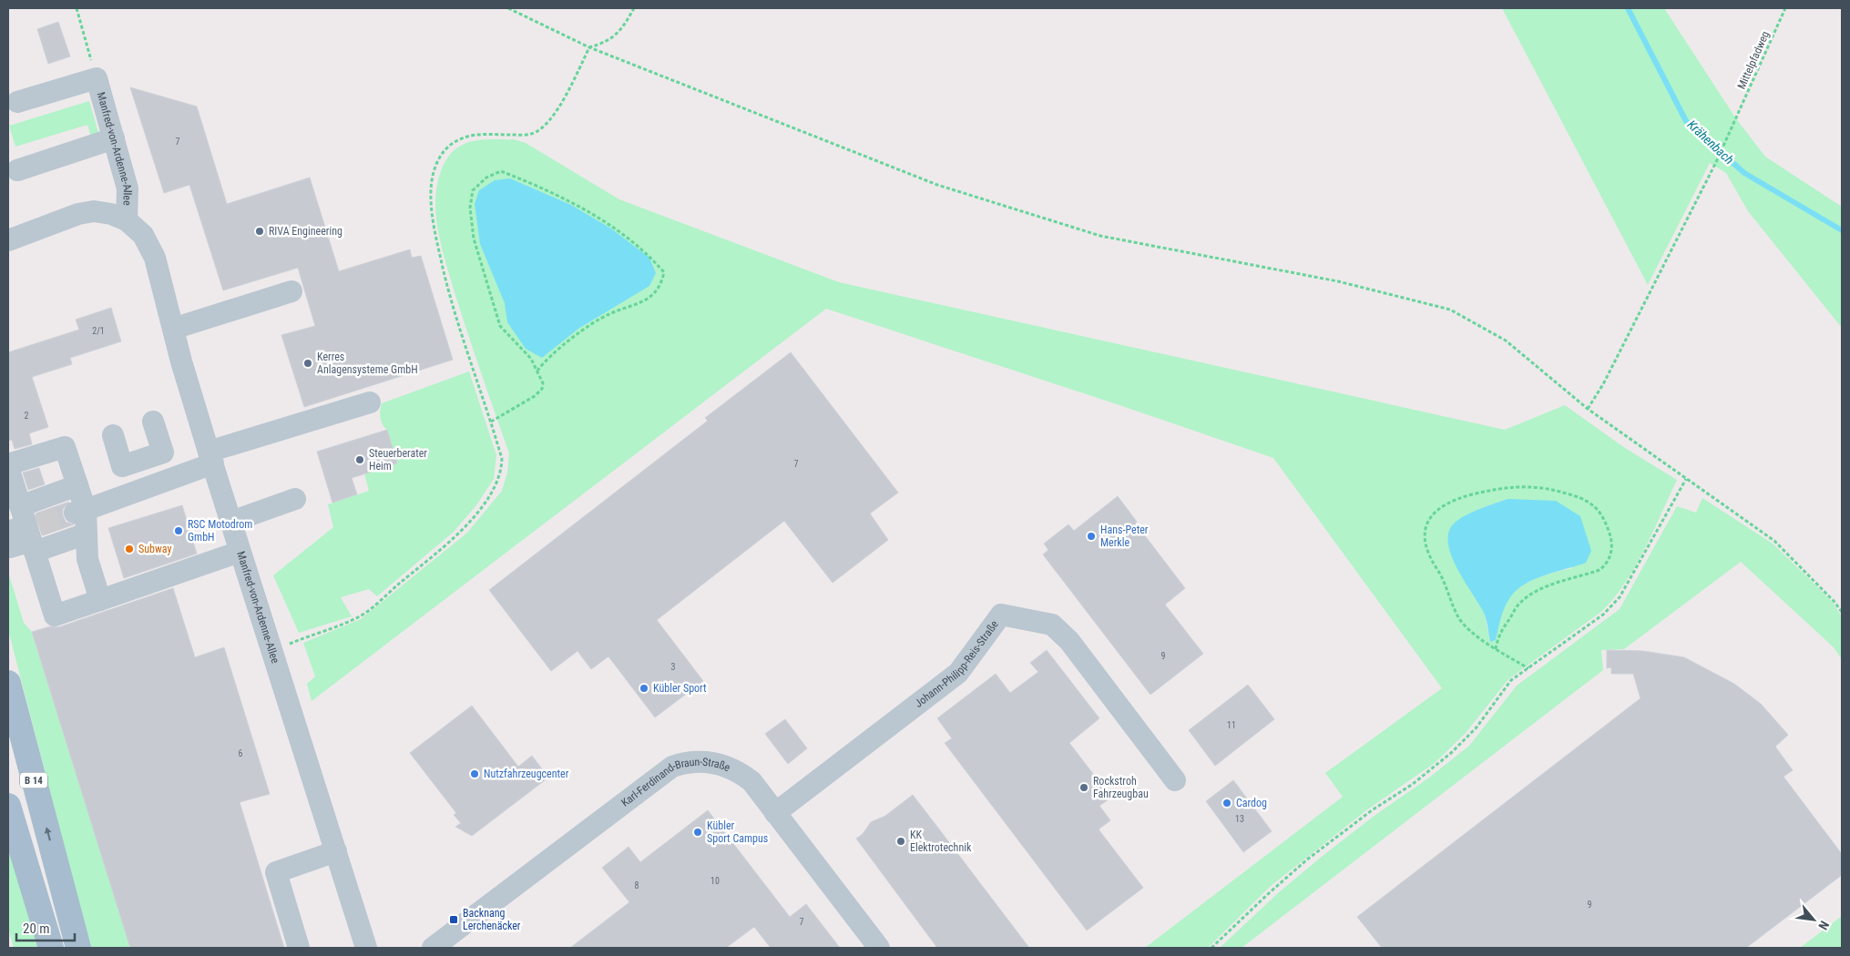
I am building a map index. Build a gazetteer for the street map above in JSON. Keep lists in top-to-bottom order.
{
  "streets": {
    "main road": ["B 14"],
    "street": ["Manfred-von-Ardenne-Allee", "Johann-Philipp-Reis-Straße", "Karl-Ferdinand-Braun-Straße"],
    "path": ["Mittelpfadweg"]
  },
  "crossings": [
    ["Johann-Philipp-Reis-Straße", "Karl-Ferdinand-Braun-Straße"]
  ],
  "water": ["Krähenbach"],
  "places": {
    "other": [
      "RIVA Engineering",
      "Kerres Anlagensysteme GmbH",
      "Steuerberater Heim",
      "RSC Motodrom GmbH",
      "Hans-Peter Merkle",
      "Subway",
      "Kübler Sport",
      "Nutzfahrzeugcenter",
      "Rockstroh Fahrzeugbau",
      "Cardog",
      "Kübler Sport Campus",
      "KK Elektrotechnik"
    ],
    "transit": ["Backnang Lerchenäcker"]
  },
  "house_numbers": [
    "7",
    "2/1",
    "2",
    "7",
    "9",
    "3",
    "11",
    "6",
    "13",
    "10",
    "8",
    "9",
    "7"
  ],
  "scale_bar": "20 m",
  "north": "bottom right"
}
